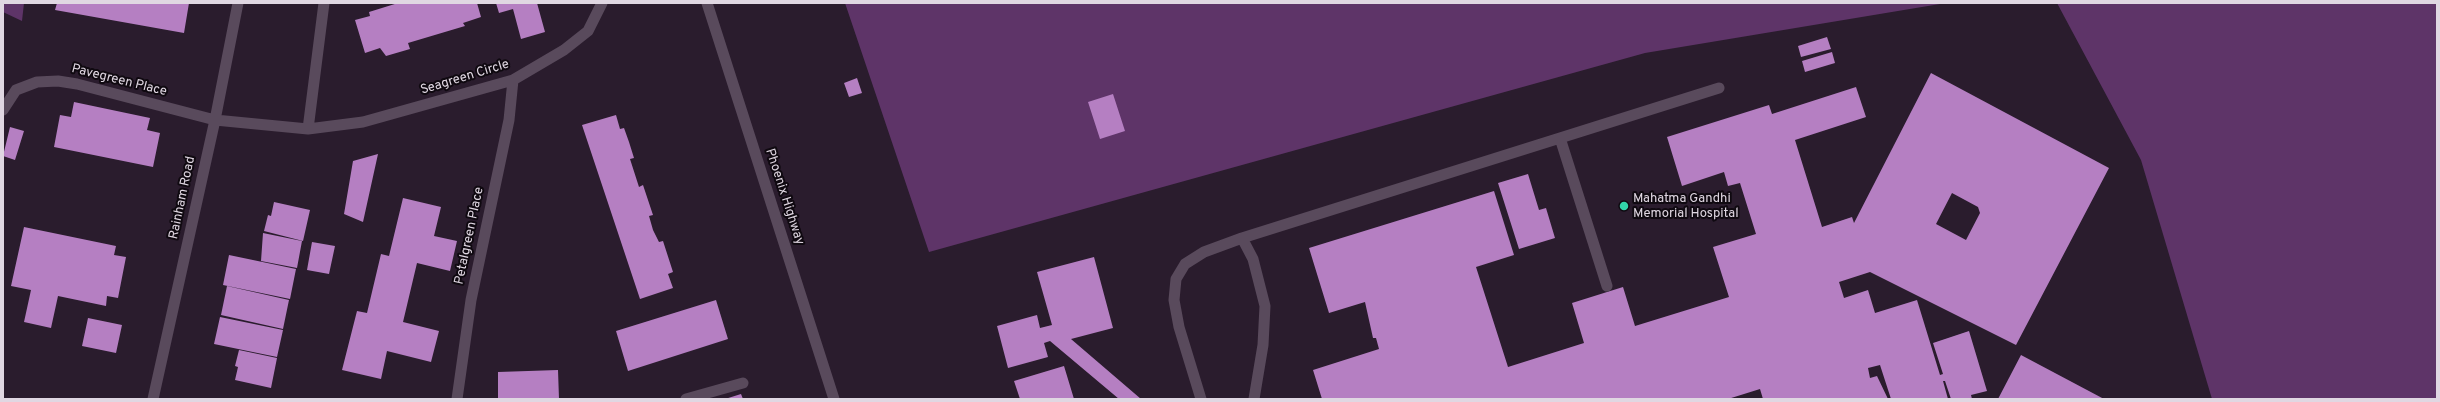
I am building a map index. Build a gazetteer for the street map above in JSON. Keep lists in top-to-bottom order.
{
  "streets": {
    "street": [
      "Seagreen Circle",
      "Pavegreen Place",
      "Phoenix Highway",
      "Rainham Road",
      "Petalgreen Place"
    ]
  },
  "crossings": [
    ["Seagreen Circle", "Pavegreen Place"],
    ["Seagreen Circle", "Rainham Road"],
    ["Seagreen Circle", "Petalgreen Place"],
    ["Pavegreen Place", "Rainham Road"]
  ],
  "places": ["Mahatma Gandhi Memorial Hospital"]
}
